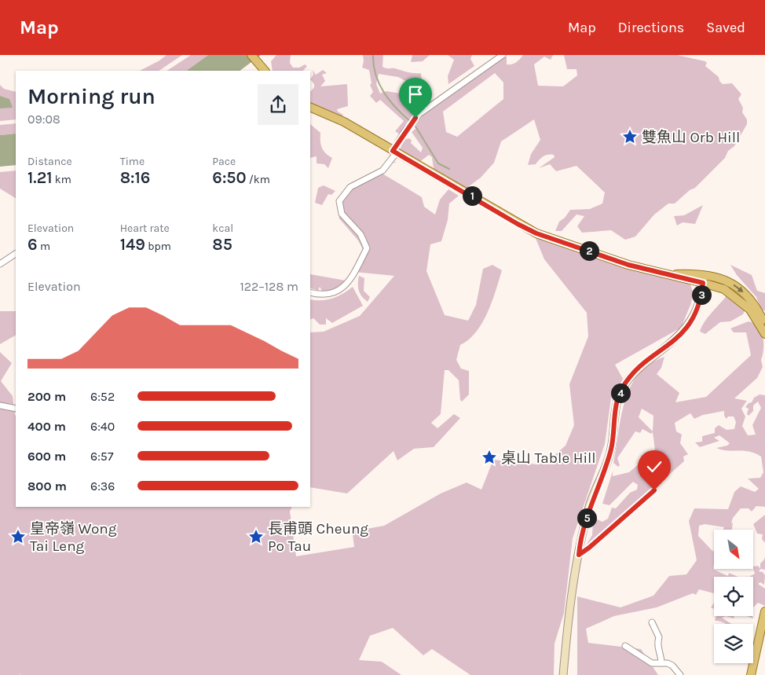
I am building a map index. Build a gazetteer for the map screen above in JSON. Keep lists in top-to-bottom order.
{
  "places": {
    "place": [
      "雙魚山 Orb Hill",
      "桌山 Table Hill",
      "皇帝嶺 Wong Tai Leng",
      "長甫頭 Cheung Po Tau"
    ]
  },
  "north": "bottom right",
  "page": {
    "header": "Map",
    "nav": ["Map", "Directions", "Saved"],
    "heading": ["Morning run", "09:08"],
    "stats": [
      ["Distance", "1.21 km"],
      ["Time", "8:16"],
      ["Pace", "6:50 /km"],
      ["Elevation", "6 m"],
      ["Heart rate", "149 bpm"],
      ["kcal", "85"]
    ],
    "pins": [
      "1",
      "2",
      "3",
      "4",
      "5"
    ],
    "chart": ["Elevation", "122–128 m"],
    "list": [
      {
        "name": "200 m",
        "note": "6:52"
      },
      {
        "name": "400 m",
        "note": "6:40"
      },
      {
        "name": "600 m",
        "note": "6:57"
      },
      {
        "name": "800 m",
        "note": "6:36"
      }
    ]
  }
}
